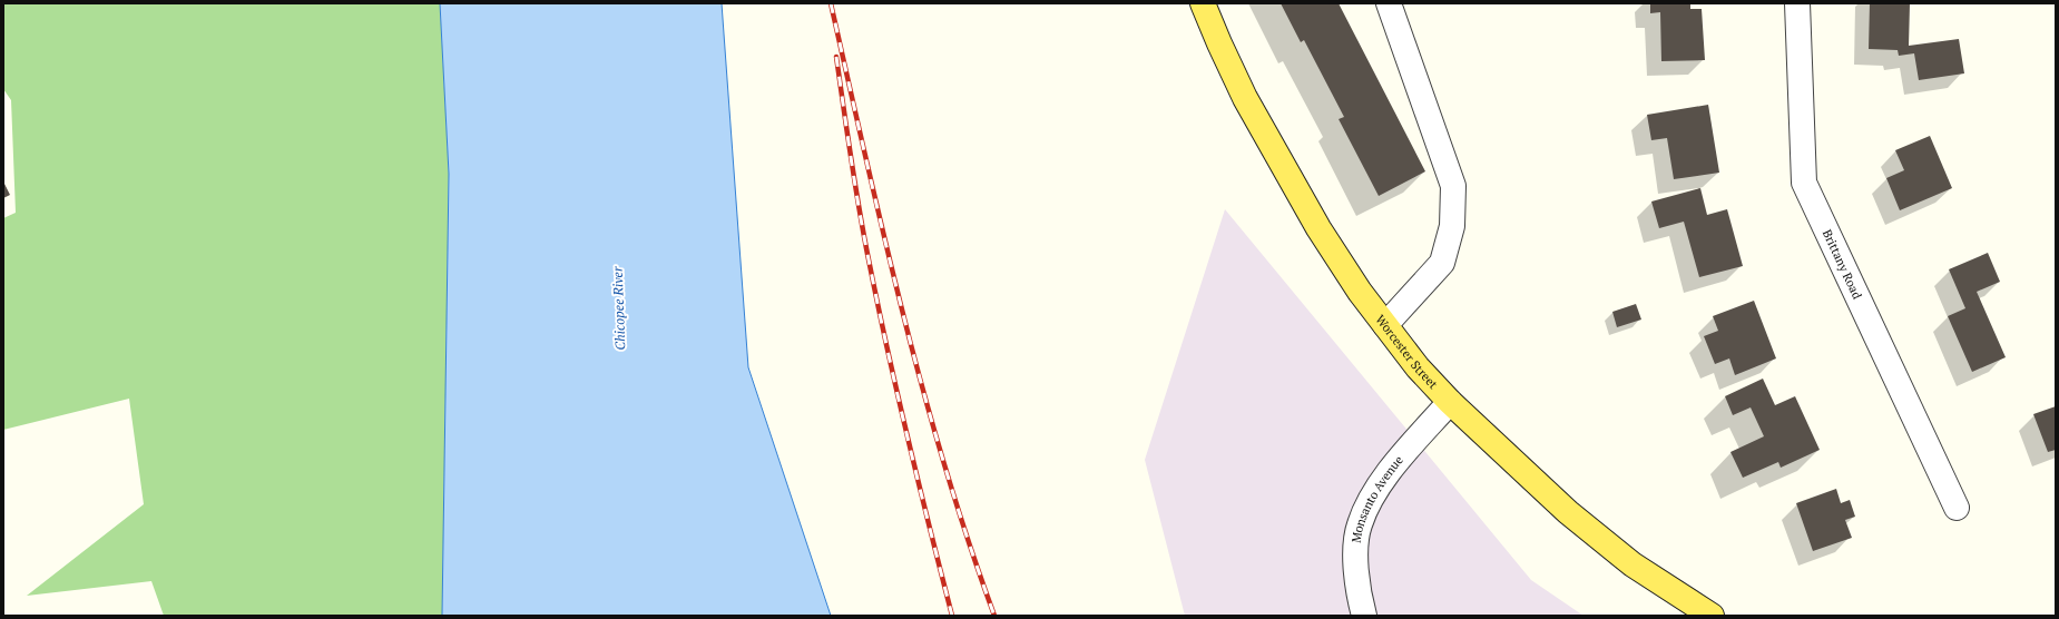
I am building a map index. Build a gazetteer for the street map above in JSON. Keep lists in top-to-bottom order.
{
  "streets": {
    "main road": ["Worcester Street"],
    "street": ["Brittany Road", "Monsanto Avenue"]
  },
  "crossings": [
    ["Worcester Street", "Monsanto Avenue"]
  ],
  "water": ["Chicopee River"]
}
